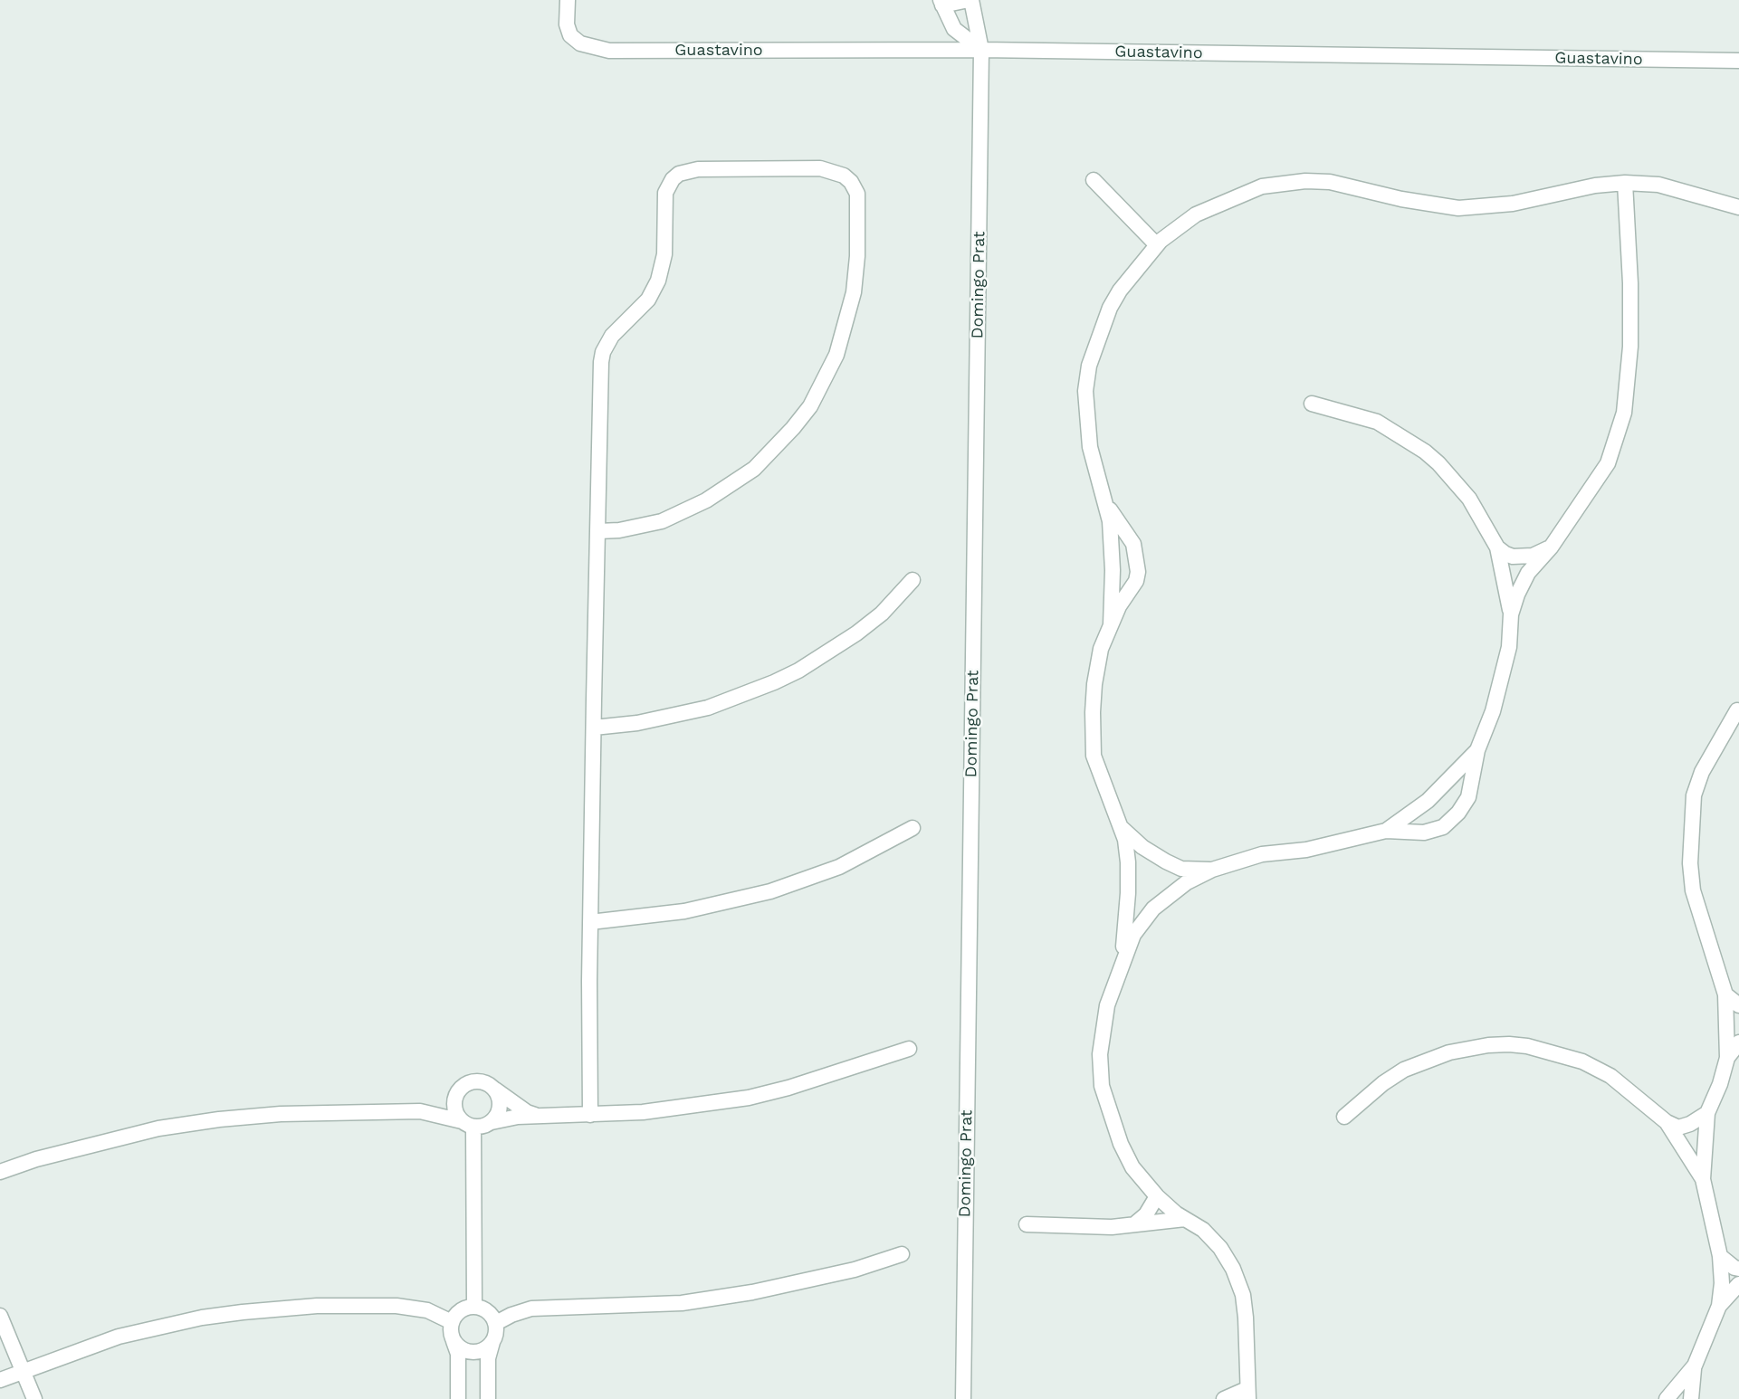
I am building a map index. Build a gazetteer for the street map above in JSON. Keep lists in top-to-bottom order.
{
  "streets": {
    "street": ["Guastavino", "Domingo Prat"]
  },
  "crossings": [
    ["Guastavino", "Domingo Prat"]
  ]
}
